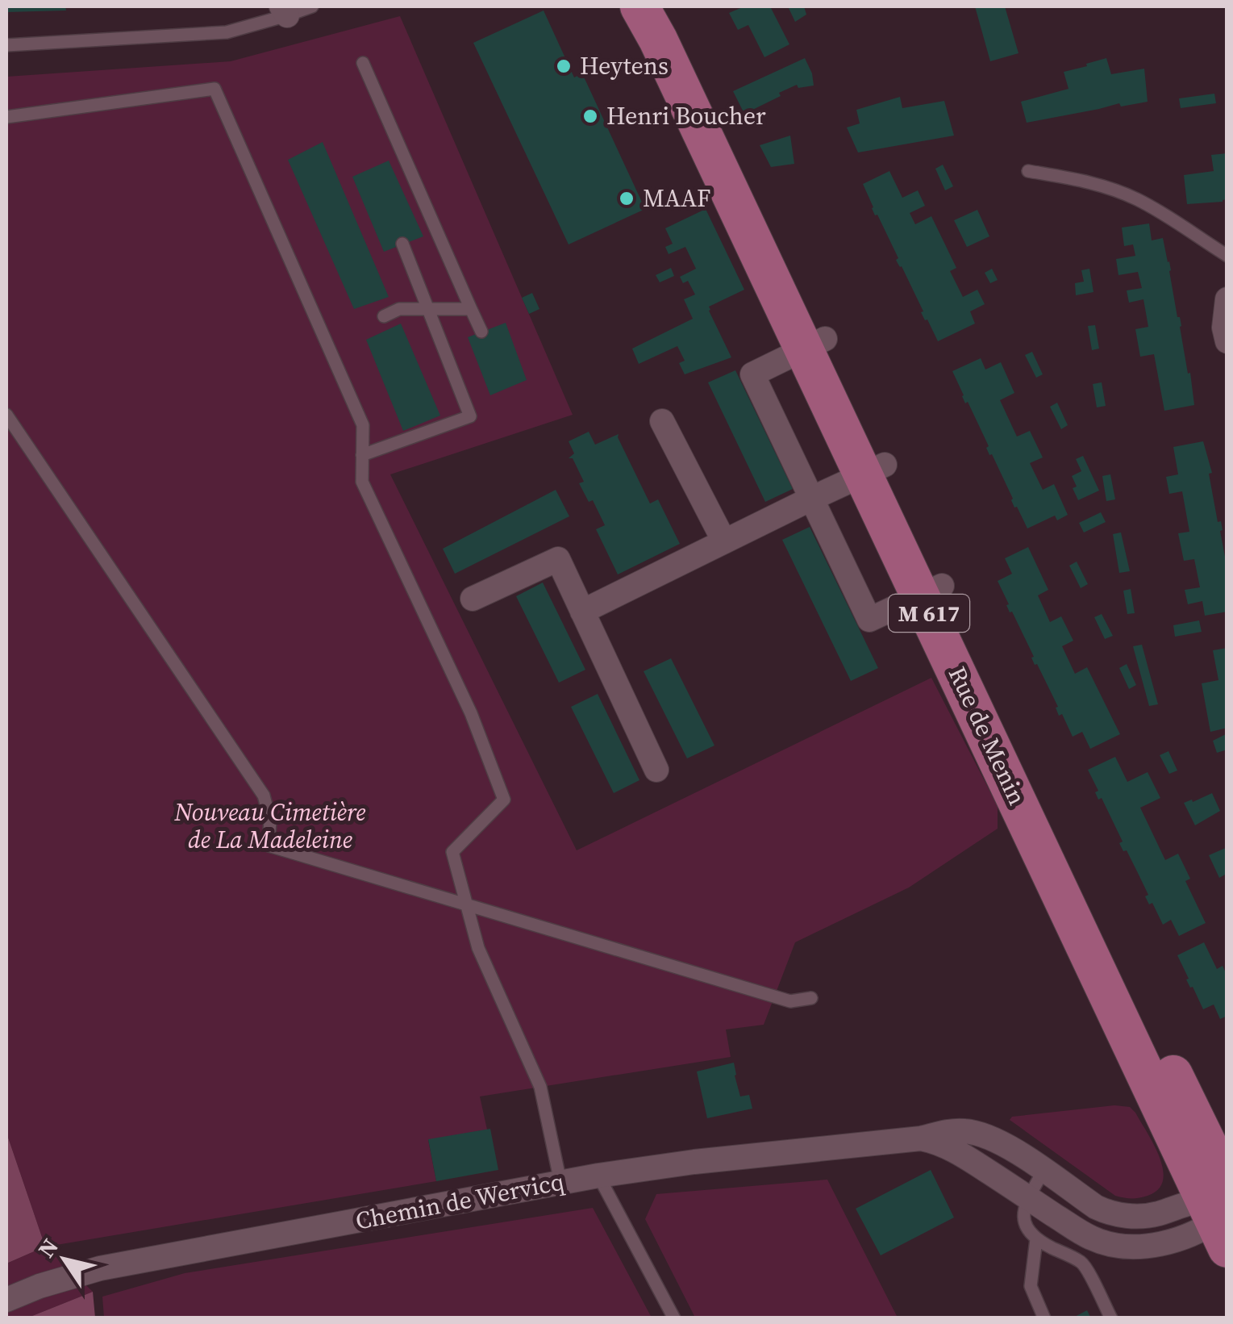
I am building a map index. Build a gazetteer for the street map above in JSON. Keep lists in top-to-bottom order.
{
  "streets": {
    "main road": ["M 617", "Rue de Menin"],
    "street": ["Chemin de Wervicq"]
  },
  "crossings": [
    ["Rue de Menin", "Chemin de Wervicq"]
  ],
  "parks": ["Nouveau Cimetière de La Madeleine"],
  "places": ["Heytens", "Henri Boucher", "MAAF"],
  "north": "top left"
}
